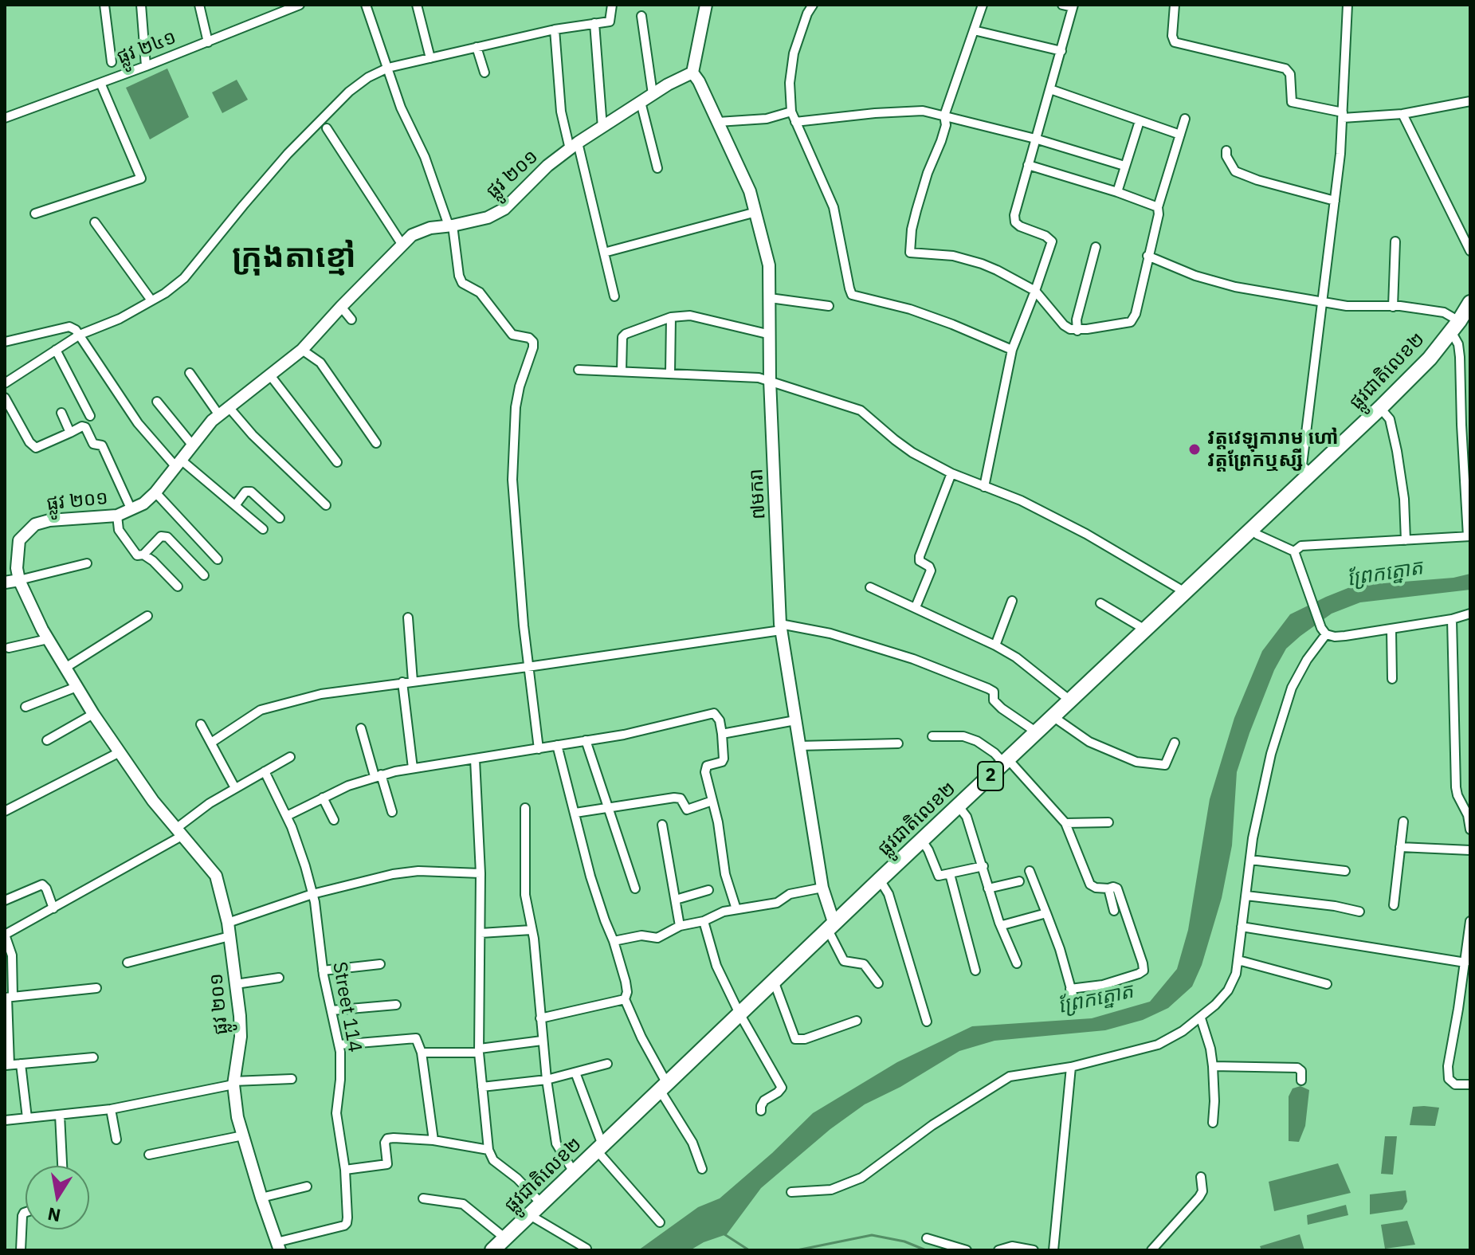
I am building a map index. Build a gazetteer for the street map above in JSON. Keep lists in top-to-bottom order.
{
  "streets": {
    "highway": ["ផ្លូវជាតិលេខ២", "2"],
    "street": [
      "ផ្លូវ ២៤១",
      "ផ្លូវ ២០១",
      "៧មករា",
      "Street 114"
    ]
  },
  "crossings": [
    ["ផ្លូវ ២០១", "៧មករា"],
    ["ផ្លូវ ២០១", "Street 114"],
    ["ផ្លូវជាតិលេខ២", "៧មករា"]
  ],
  "districts": ["ក្រុងតាខ្មៅ"],
  "water": ["ព្រែកត្នោត"],
  "places": ["វត្តវេឡុការាម ហៅ វត្តព្រែកឬស្សី"],
  "north": "bottom"
}
